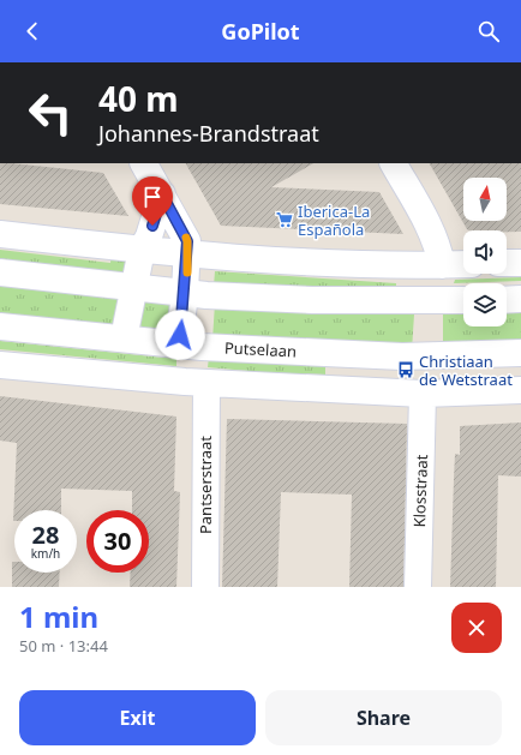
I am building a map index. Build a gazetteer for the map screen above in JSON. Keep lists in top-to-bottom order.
{
  "streets": {
    "street": ["Putselaan", "Pantserstraat", "Klosstraat"]
  },
  "places": {
    "supermarket": ["Iberica-La Española"],
    "bus stop": ["Christiaan de Wetstraat"]
  },
  "north": "top",
  "page": {
    "header": "GoPilot",
    "turn": ["40 m", "Johannes-Brandstraat"],
    "speed": "28 km/h",
    "limit": "30",
    "heading": ["1 min", "50 m · 13:44"],
    "buttons": ["Exit", "Share"]
  }
}
